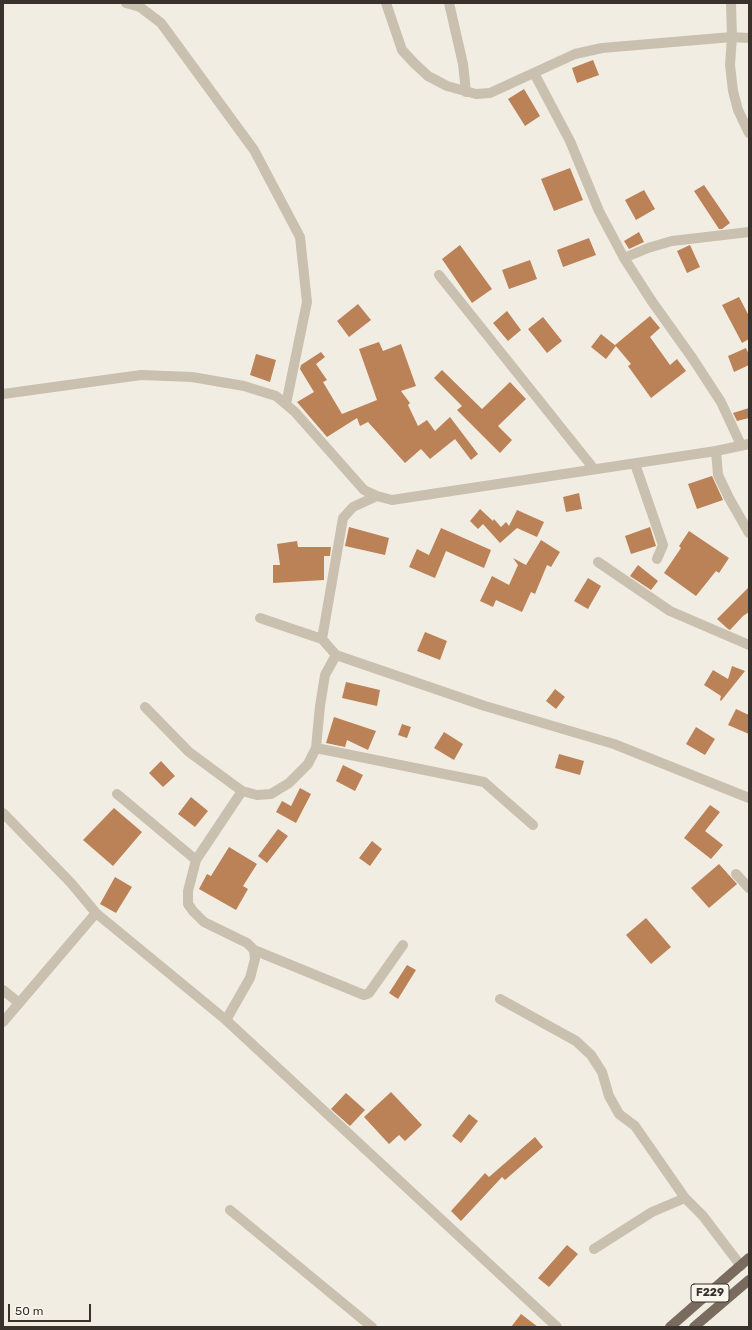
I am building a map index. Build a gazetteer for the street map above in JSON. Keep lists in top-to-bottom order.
{
  "streets": {
    "main road": ["F229"]
  },
  "scale_bar": "50 m"
}
